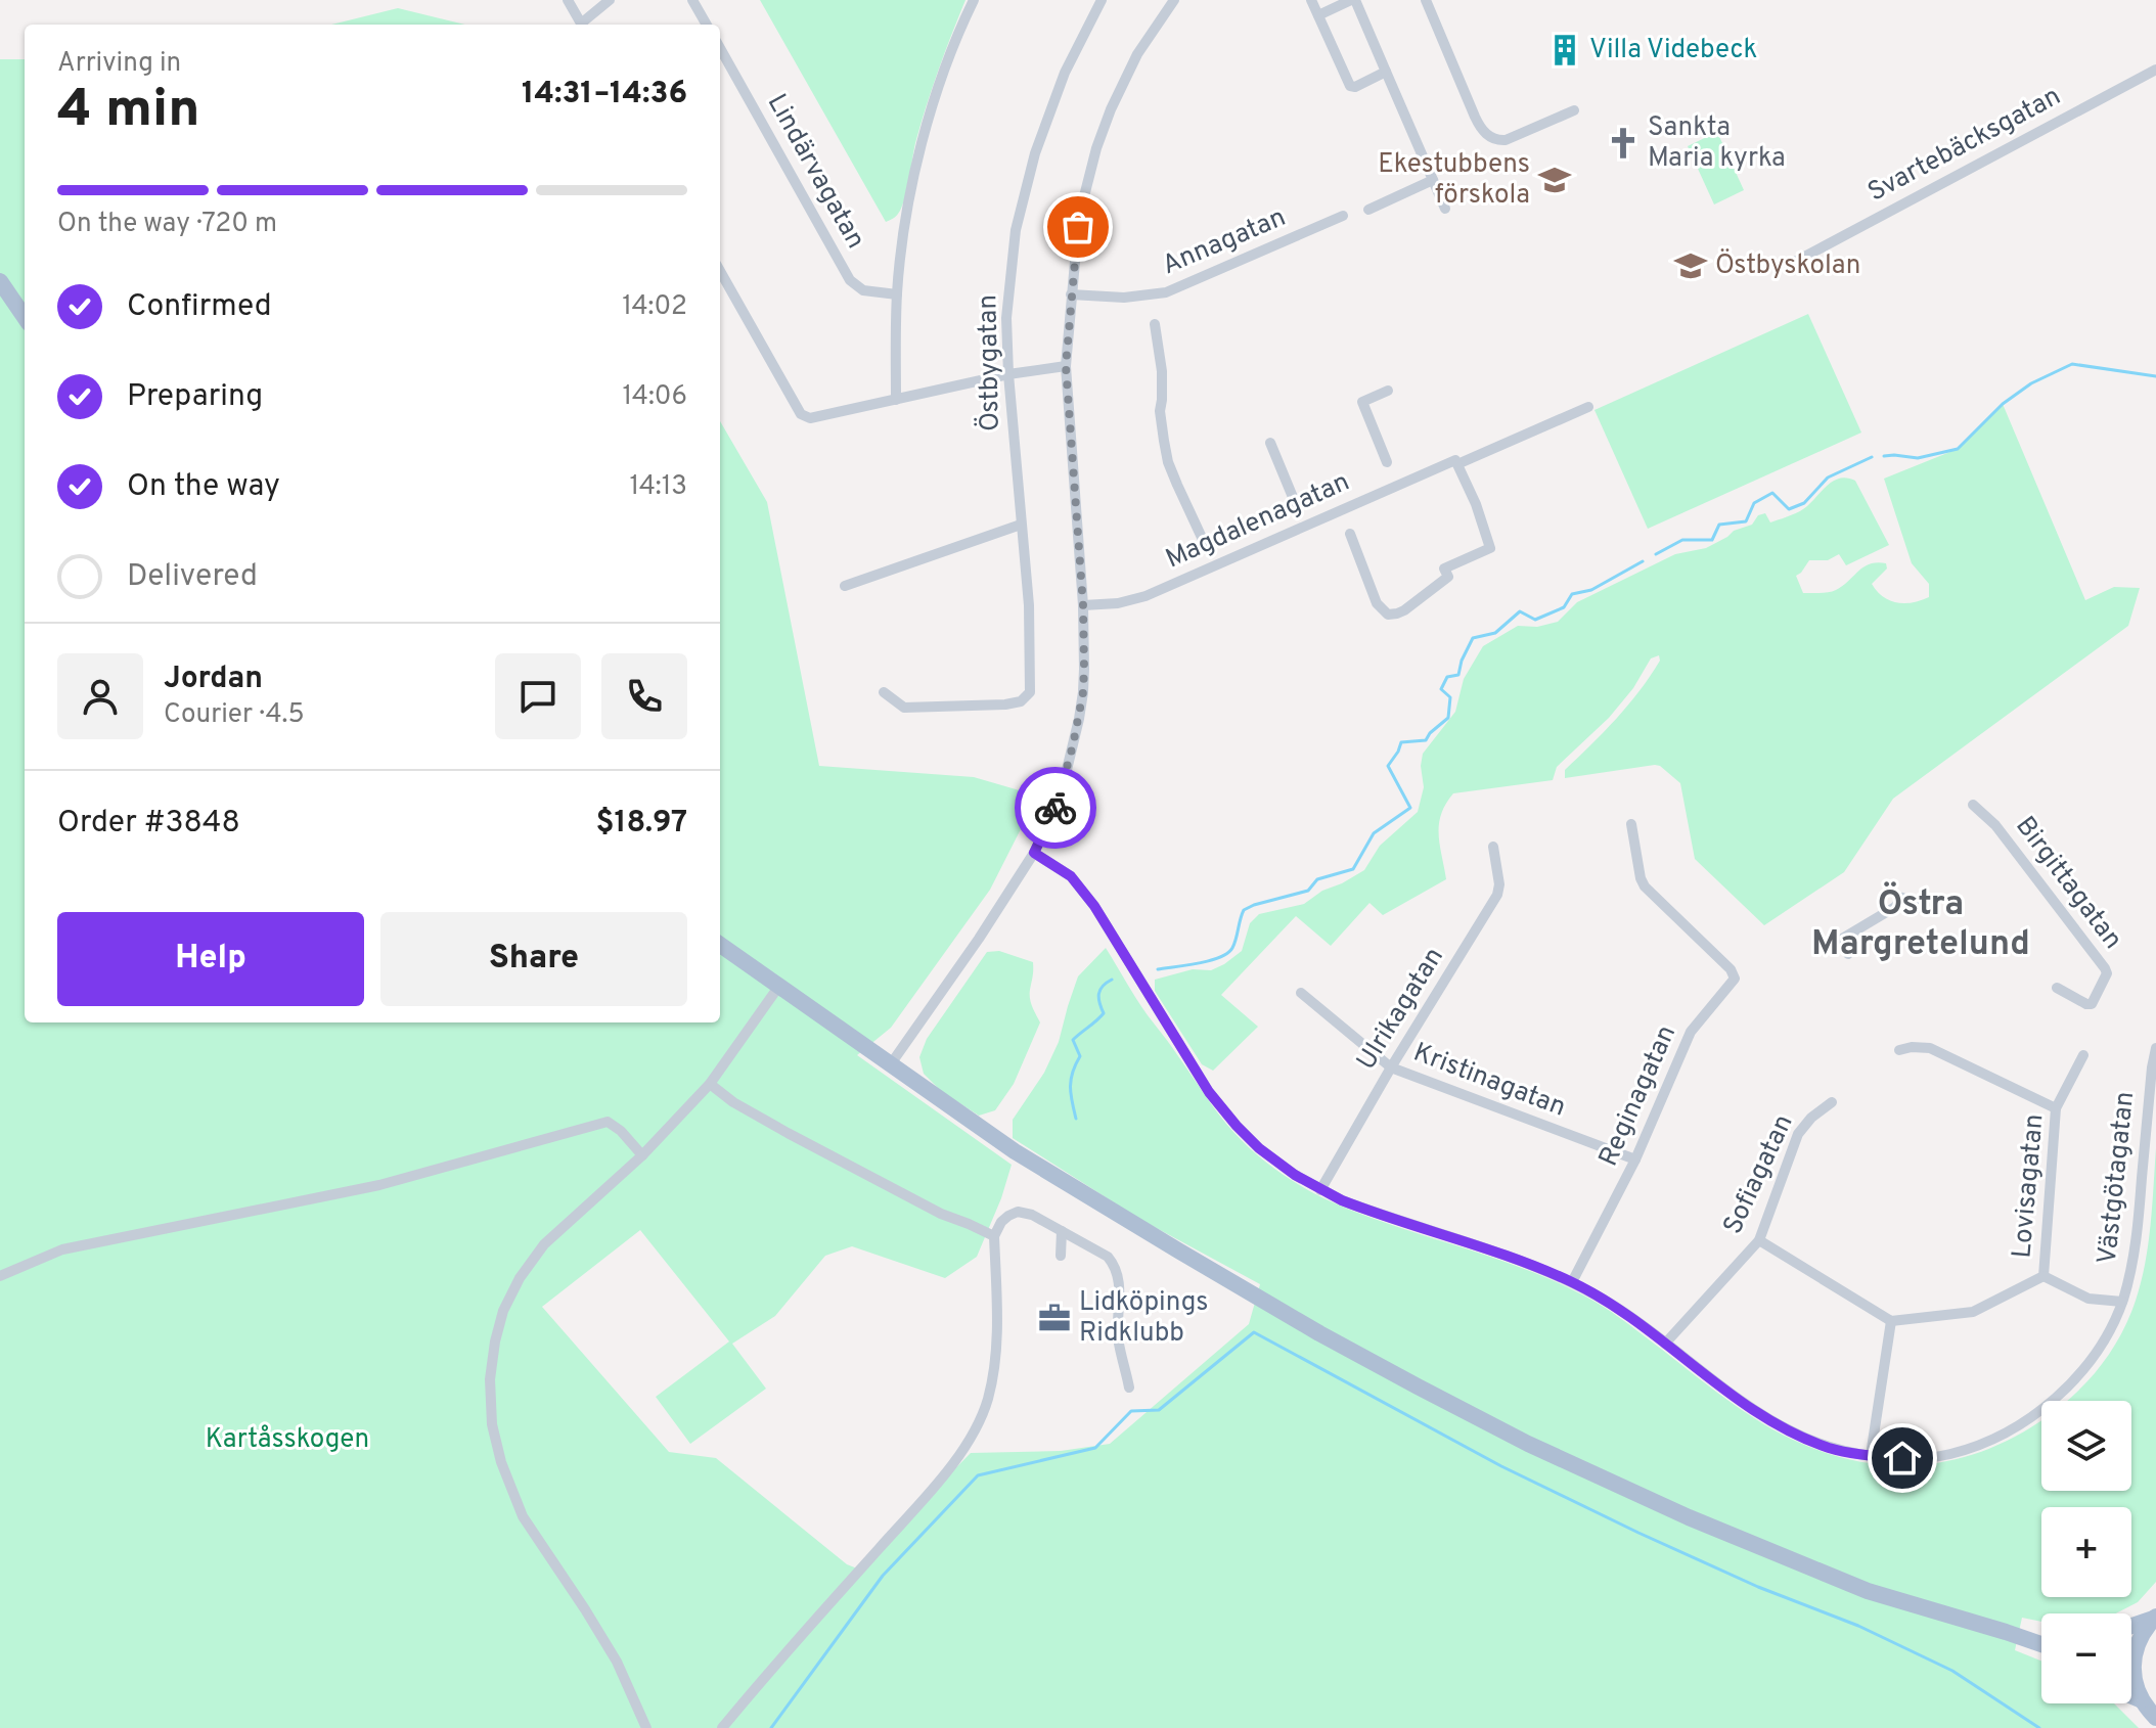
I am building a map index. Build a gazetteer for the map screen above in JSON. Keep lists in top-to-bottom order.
{
  "streets": {
    "street": [
      "Svartebäcksgatan",
      "Lindärvagatan",
      "Annagatan",
      "Östbygatan",
      "Magdalenagatan",
      "Birgittagatan",
      "Ulrikagatan",
      "Kristinagatan",
      "Reginagatan",
      "Sofiagatan",
      "Västgötagatan",
      "Lovisagatan"
    ]
  },
  "crossings": [
    ["Ulrikagatan", "Kristinagatan"],
    ["Ulrikagatan", "Västgötagatan"],
    ["Kristinagatan", "Reginagatan"],
    ["Reginagatan", "Västgötagatan"],
    ["Sofiagatan", "Västgötagatan"],
    ["Västgötagatan", "Lovisagatan"]
  ],
  "districts": ["Östra Margretelund"],
  "parks": ["Kartåsskogen"],
  "places": {
    "building": ["Villa Videbeck"],
    "church": ["Sankta Maria kyrka"],
    "school or university": ["Ekestubbens förskola", "Östbyskolan"],
    "office": ["Lidköpings Ridklubb"]
  },
  "page": {
    "heading": ["4 min", "Arriving in", "14:31–14:36"],
    "panel": [
      "Jordan",
      "Courier · 4.5",
      "Order #3848",
      "$18.97"
    ],
    "bar": "On the way · 720 m",
    "list": [
      ["Confirmed", "14:02"],
      ["Preparing", "14:06"],
      ["On the way", "14:13"],
      "Delivered"
    ],
    "buttons": ["Help", "Share"],
    "map_buttons": ["+", "−"]
  }
}
